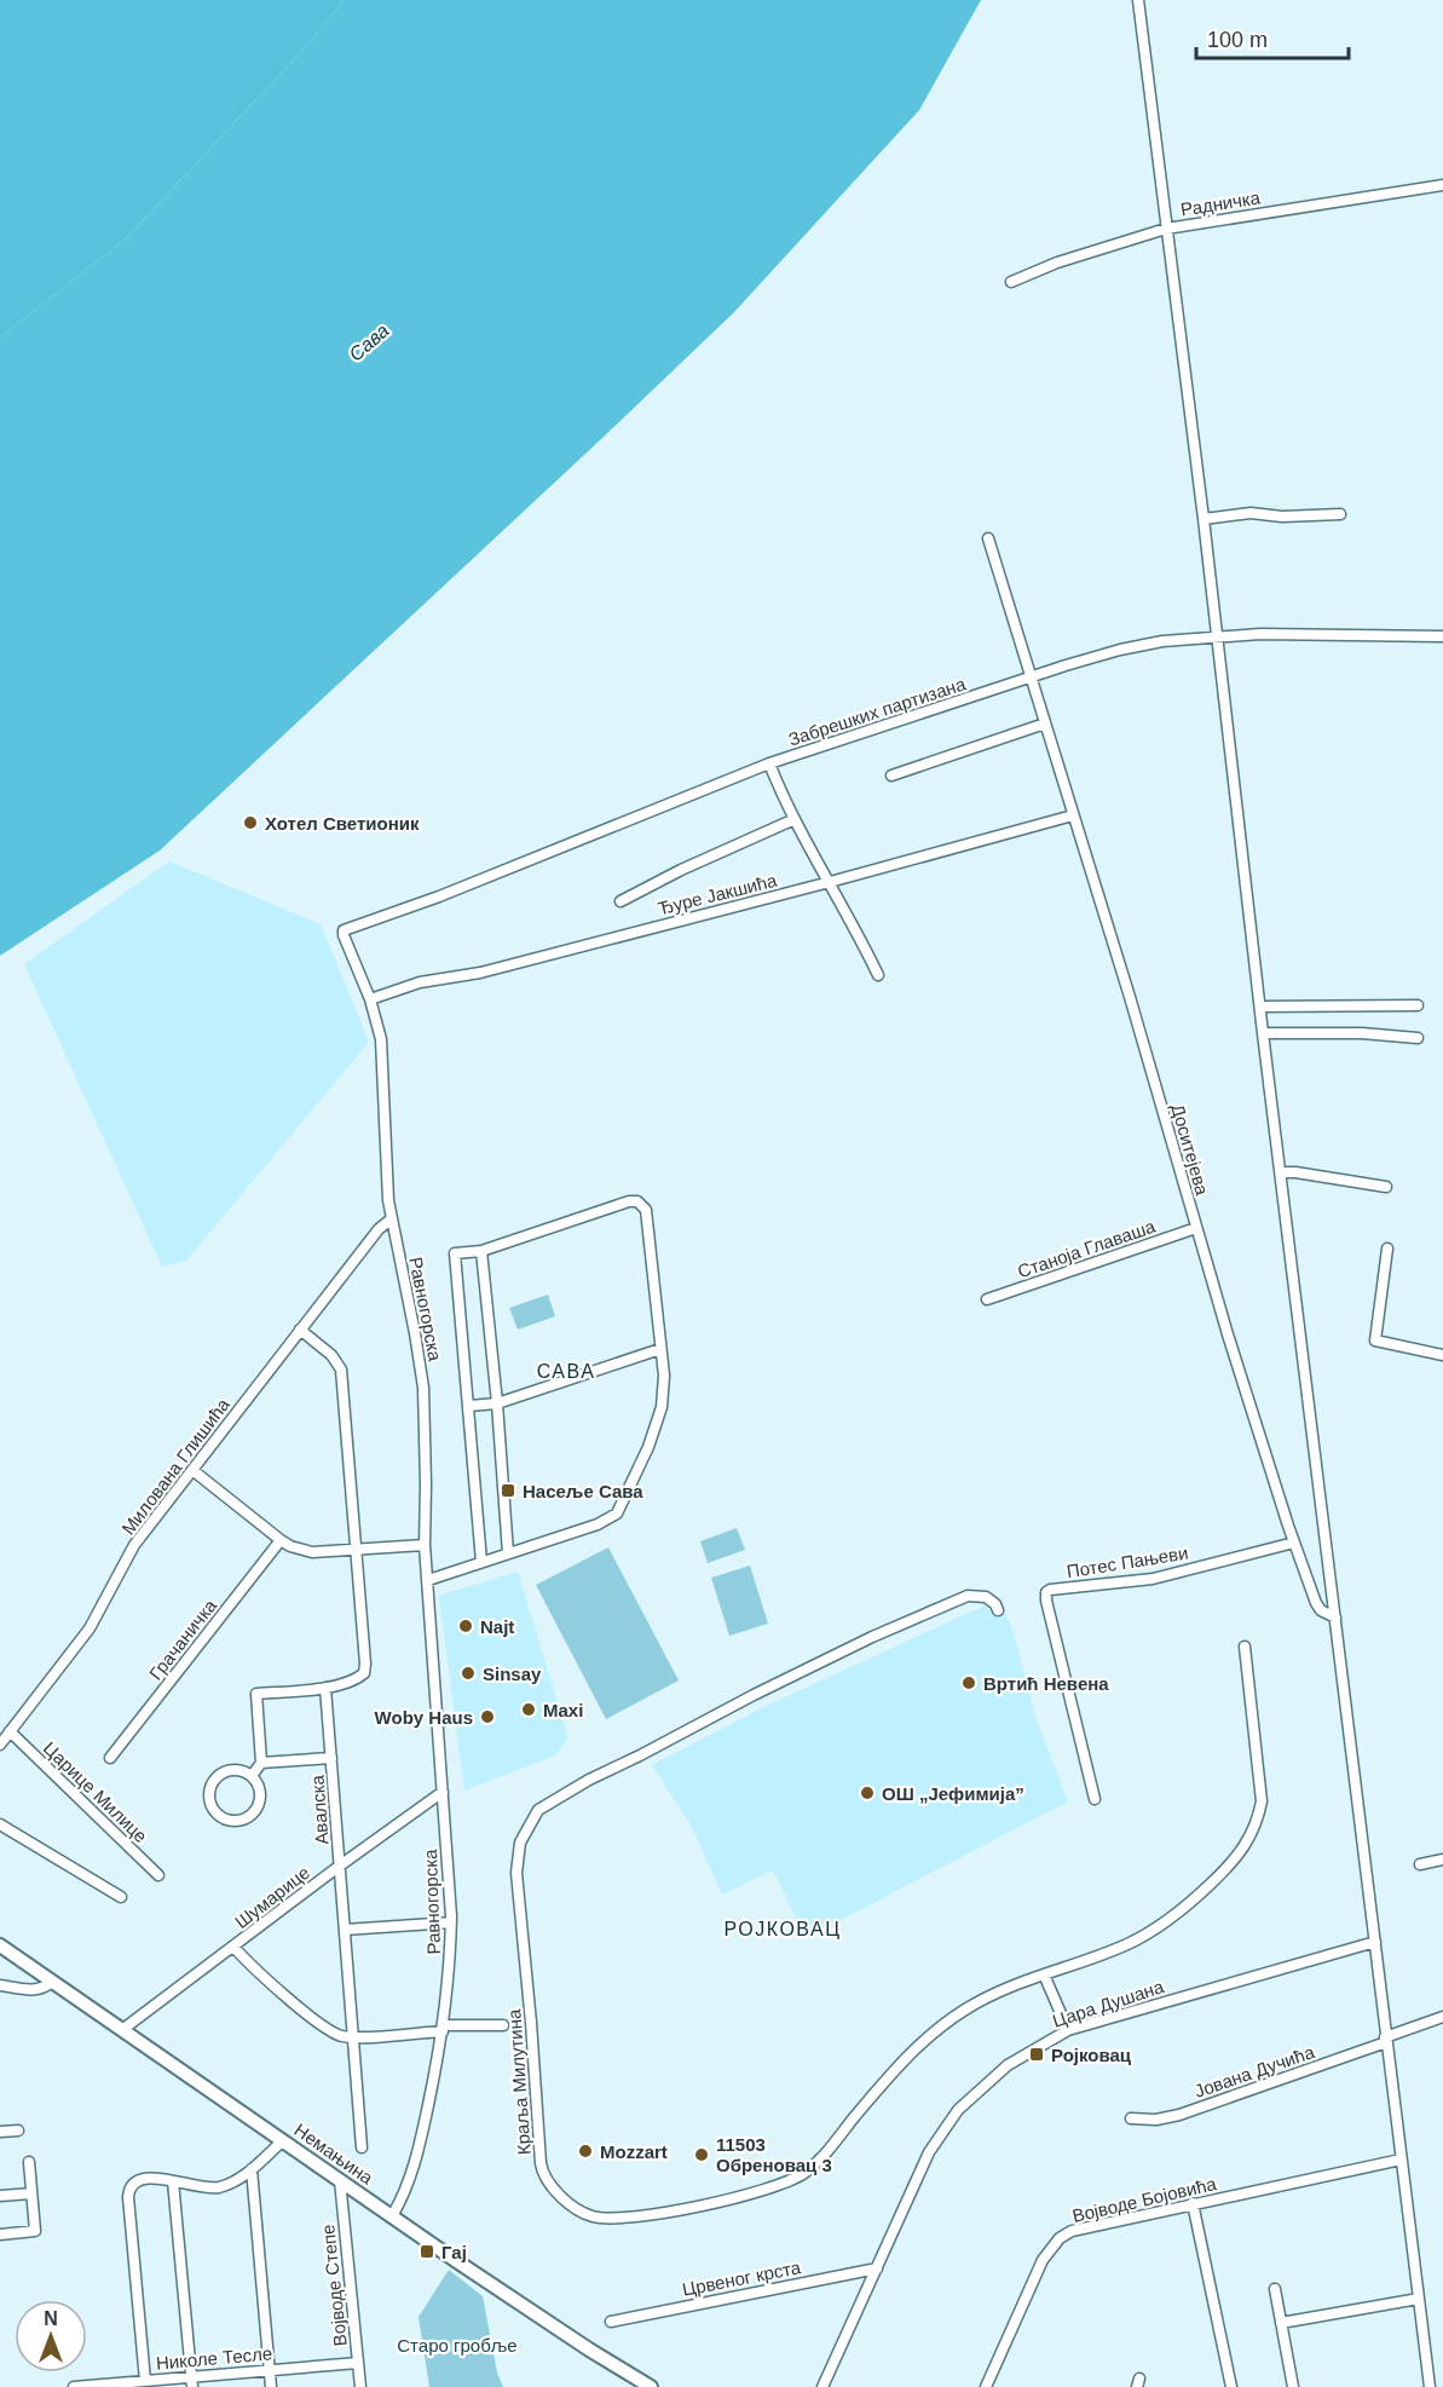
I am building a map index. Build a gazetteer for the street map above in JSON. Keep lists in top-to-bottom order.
{
  "streets": {
    "street": [
      "Радничка",
      "Забрешких партизана",
      "Ђуре Јакшића",
      "Доситејева",
      "Станоја Главаша",
      "Равногорска",
      "Милована Глишића",
      "Потес Пањеви",
      "Грачаничка",
      "Царице Милице",
      "Авалска",
      "Шумарице",
      "Цара Душана",
      "Јована Дучића",
      "Краља Милутина",
      "Немањина",
      "Војводе Бојовића",
      "Црвеног крста",
      "Војводе Степе",
      "Николе Тесле"
    ]
  },
  "crossings": [
    ["Забрешких партизана", "Доситејева"],
    ["Забрешких партизана", "Равногорска"],
    ["Ђуре Јакшића", "Доситејева"],
    ["Ђуре Јакшића", "Равногорска"],
    ["Доситејева", "Станоја Главаша"],
    ["Доситејева", "Потес Пањеви"],
    ["Равногорска", "Милована Глишића"],
    ["Равногорска", "Шумарице"],
    ["Равногорска", "Немањина"],
    ["Милована Глишића", "Царице Милице"],
    ["Авалска", "Шумарице"],
    ["Шумарице", "Немањина"],
    ["Цара Душана", "Црвеног крста"],
    ["Немањина", "Војводе Степе"],
    ["Војводе Степе", "Николе Тесле"]
  ],
  "districts": ["САВА", "РОЈКОВАЦ"],
  "water": ["Сава"],
  "parks": ["Старо гробље"],
  "places": {
    "other": [
      "Хотел Светионик",
      "Najt",
      "Sinsay",
      "Вртић Невена",
      "Maxi",
      "Woby Haus",
      "ОШ „Јефимија”",
      "Mozzart",
      "11503 Обреновац 3"
    ],
    "transit": ["Насеље Сава", "Ројковац", "Гај"]
  },
  "scale_bar": "100 m",
  "north": "top"
}
